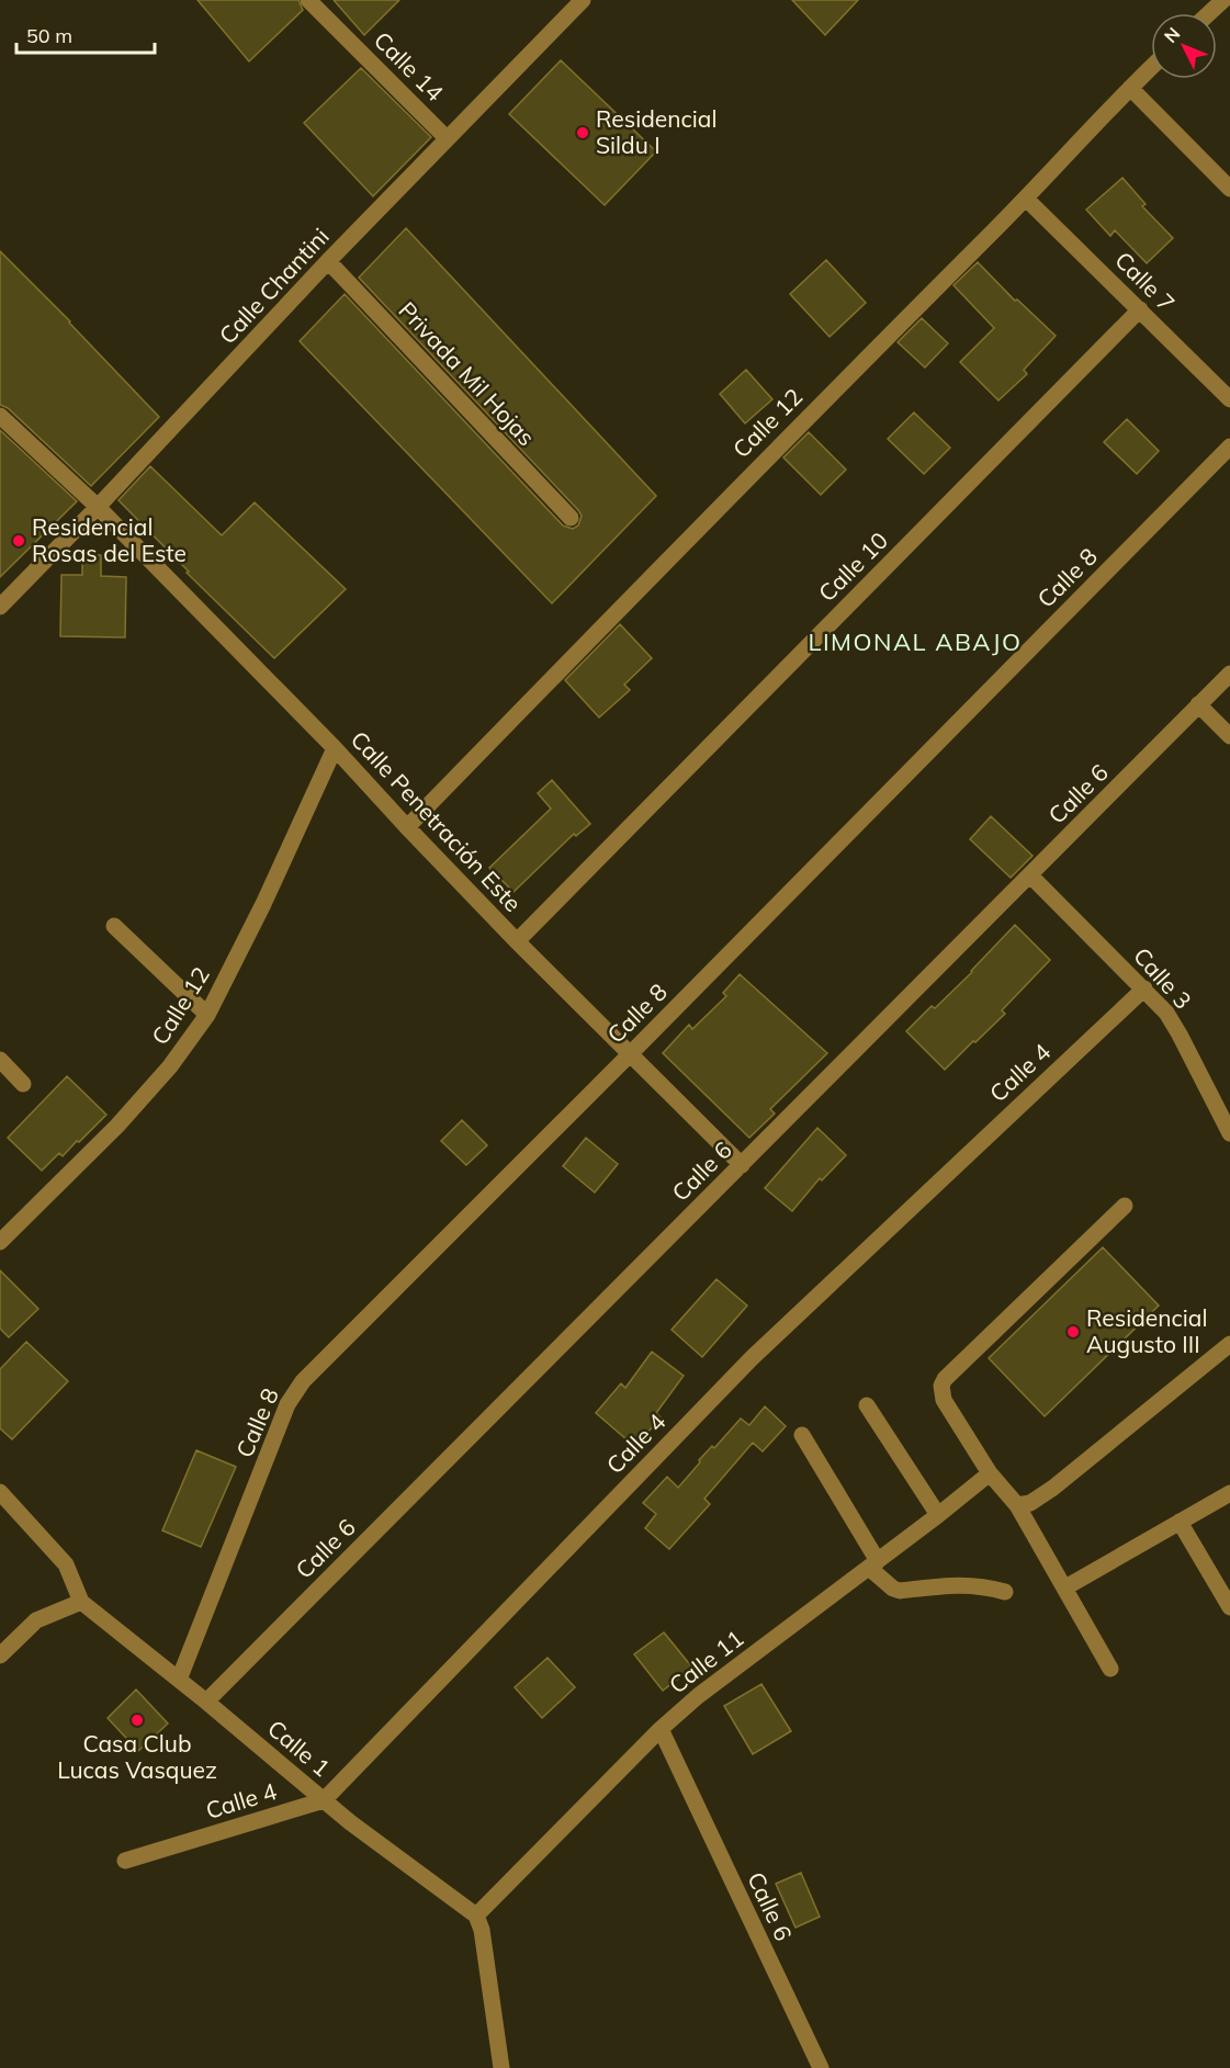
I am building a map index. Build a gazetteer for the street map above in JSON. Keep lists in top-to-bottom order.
{
  "streets": {
    "street": [
      "Calle 14",
      "Calle 7",
      "Calle Chantini",
      "Privada Mil Hojas",
      "Calle 12",
      "Calle 10",
      "Calle 8",
      "Calle 6",
      "Calle Penetración Este",
      "Calle 3",
      "Calle 4",
      "Calle 11",
      "Calle 1"
    ]
  },
  "crossings": [
    ["Calle 14", "Calle Chantini"],
    ["Calle 7", "Calle 12"],
    ["Calle 7", "Calle 10"],
    ["Calle Chantini", "Privada Mil Hojas"],
    ["Calle Chantini", "Calle Penetración Este"],
    ["Calle 12", "Calle Penetración Este"],
    ["Calle 10", "Calle Penetración Este"],
    ["Calle 8", "Calle Penetración Este"],
    ["Calle 8", "Calle 1"],
    ["Calle 6", "Calle Penetración Este"],
    ["Calle 6", "Calle 3"],
    ["Calle 6", "Calle 11"],
    ["Calle 6", "Calle 1"],
    ["Calle 3", "Calle 4"],
    ["Calle 4", "Calle 1"],
    ["Calle 11", "Calle 1"]
  ],
  "districts": ["LIMONAL ABAJO"],
  "places": [
    "Residencial Sildu I",
    "Residencial Rosas del Este",
    "Residencial Augusto III",
    "Casa Club Lucas Vasquez"
  ],
  "scale_bar": "50 m",
  "north": "top left"
}
